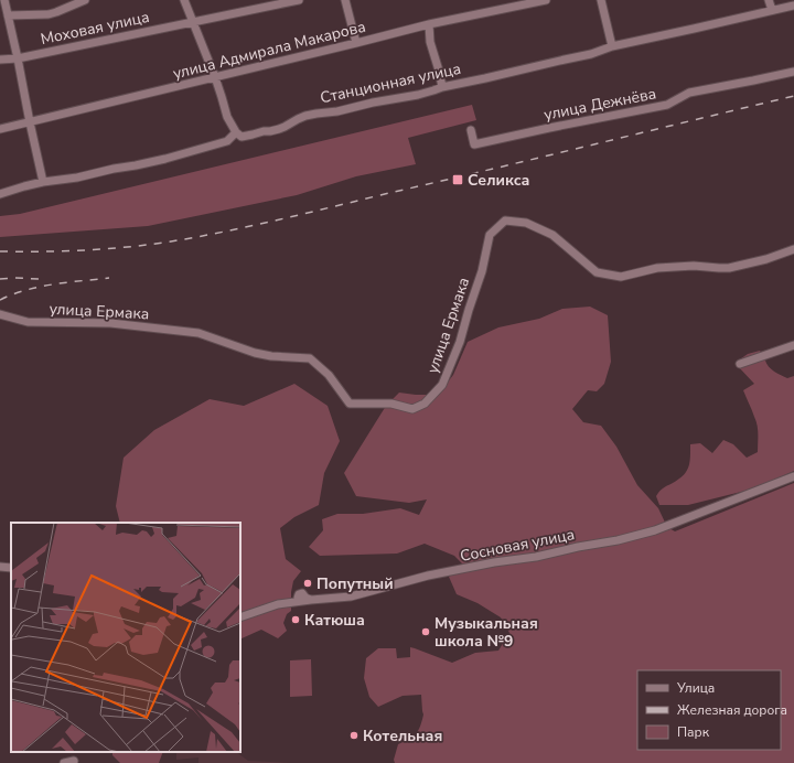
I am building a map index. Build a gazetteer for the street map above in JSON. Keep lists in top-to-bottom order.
{
  "streets": {
    "street": [
      "Моховая улица",
      "улица Адмирала Макарова",
      "Станционная улица",
      "улица Дежнёва",
      "улица Ермака",
      "Сосновая улица"
    ]
  },
  "places": {
    "transit": ["Селикса"],
    "other": [
      "Попутный",
      "Катюша",
      "Музыкальная школа №9",
      "Котельная"
    ]
  },
  "legend": ["Улица", "Железная дорога", "Парк"]
}
